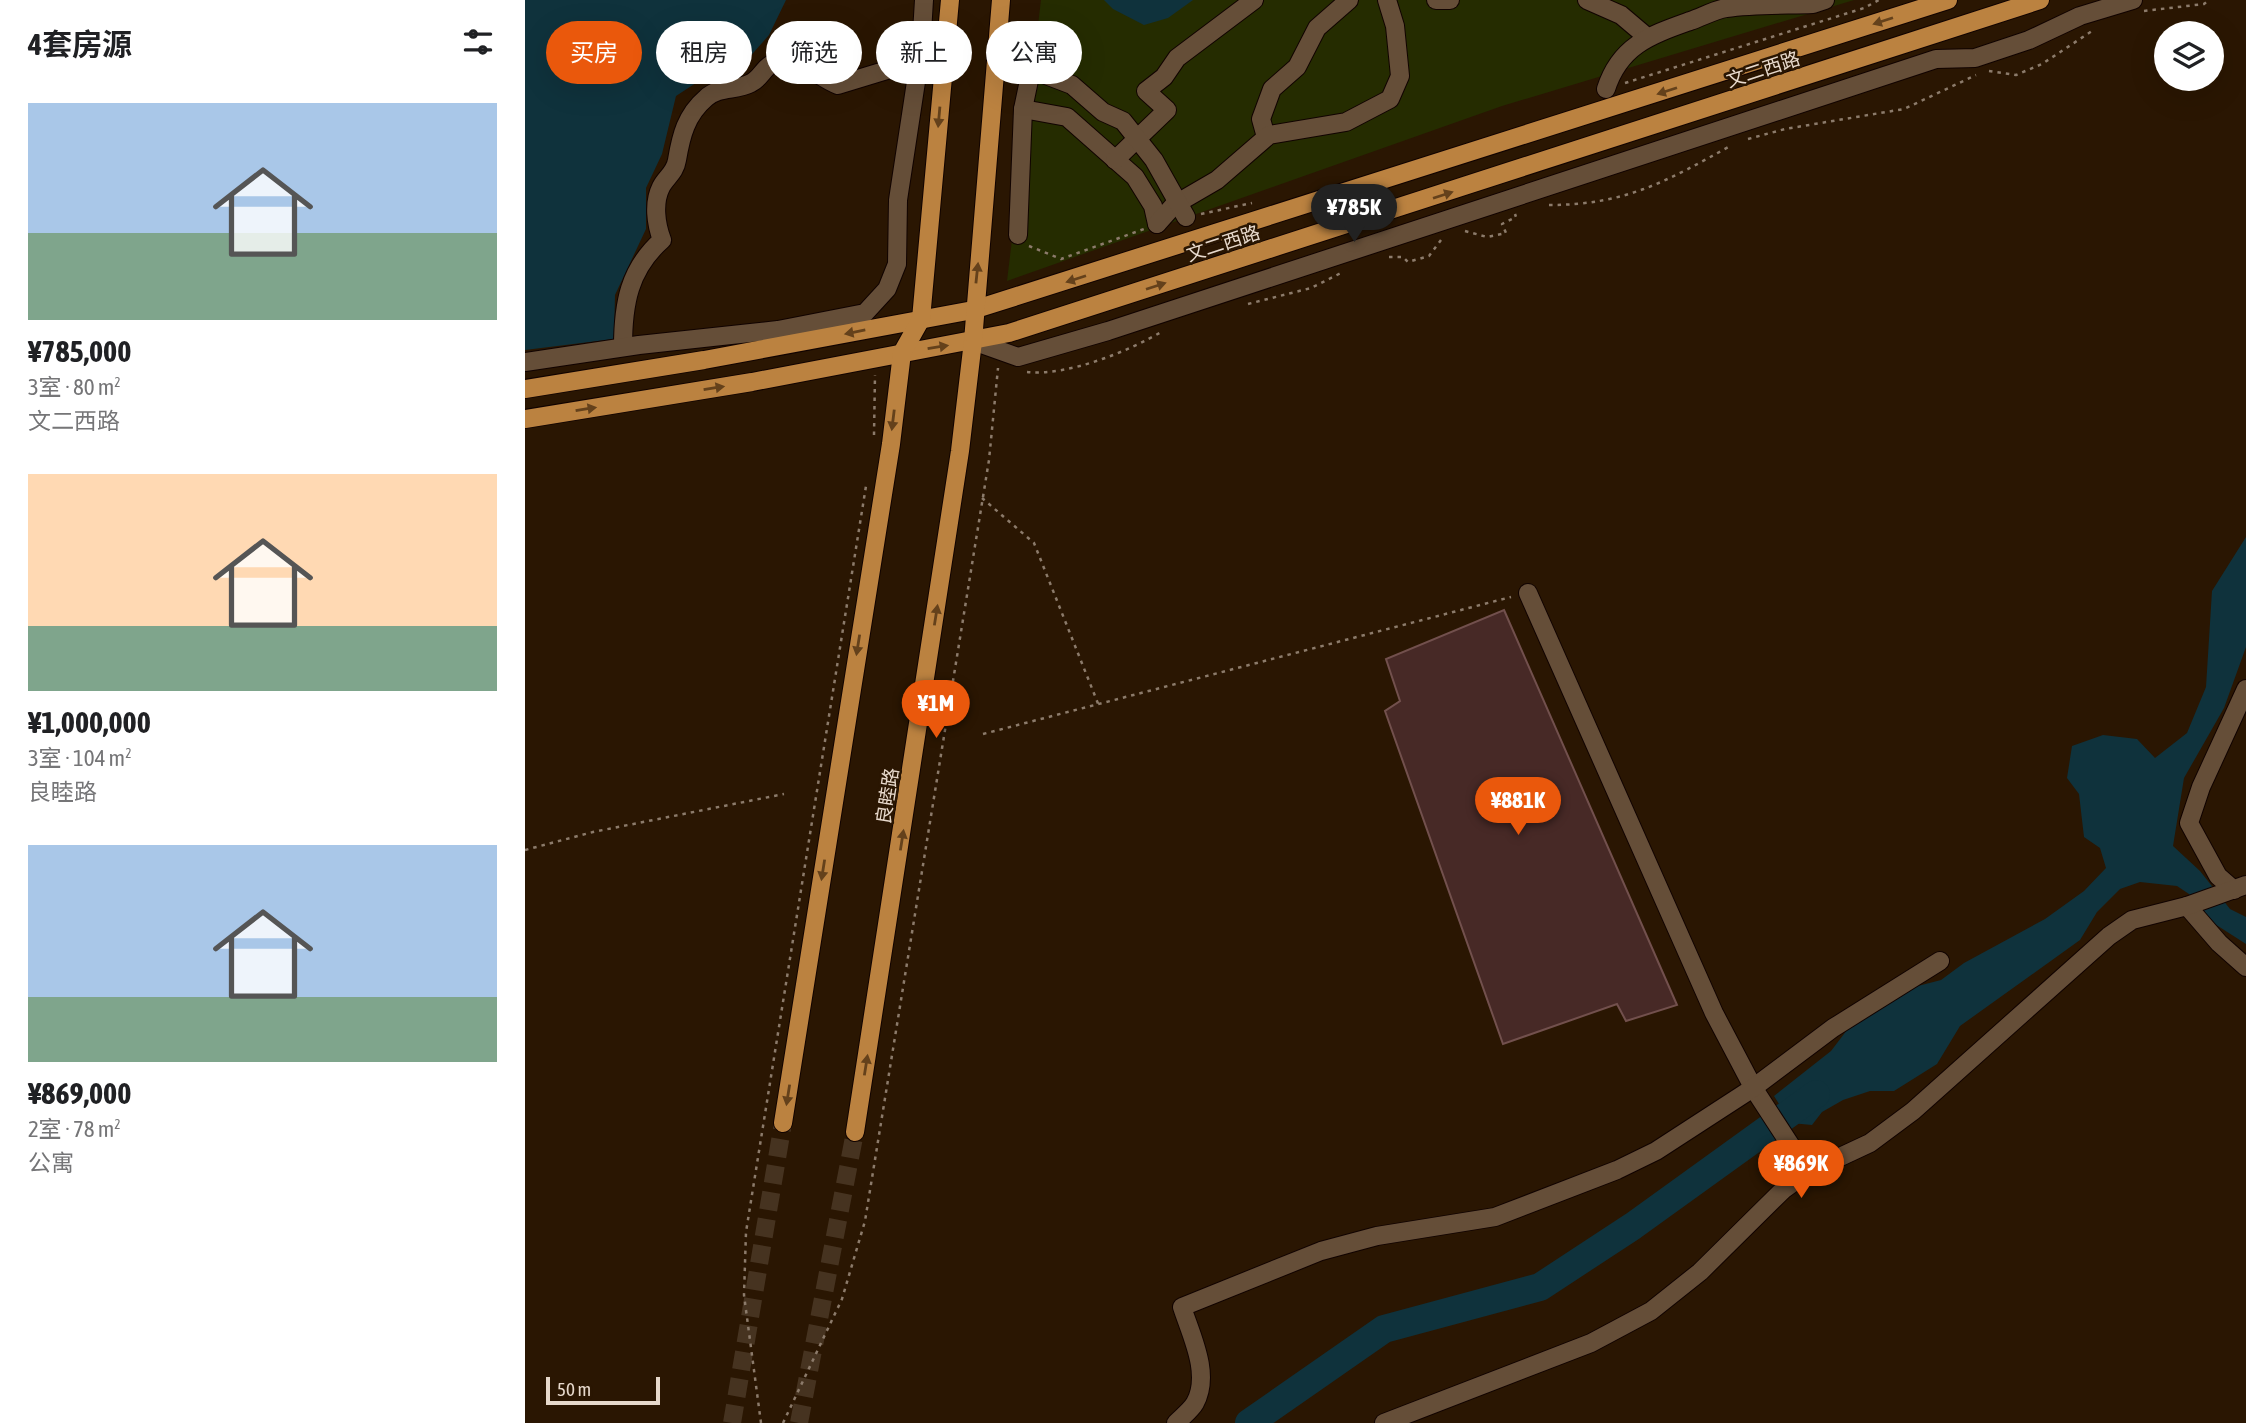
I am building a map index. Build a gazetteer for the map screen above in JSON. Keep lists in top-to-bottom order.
{
  "streets": {
    "main road": ["文二西路", "良睦路"]
  },
  "crossings": [
    ["文二西路", "良睦路"]
  ],
  "scale_bar": "50 m",
  "page": {
    "heading": "4套房源",
    "chip": [
      "买房",
      "租房",
      "筛选",
      "新上",
      "公寓"
    ],
    "list": [
      {
        "name": "¥785,000",
        "note": "3室 · 80 m² · 文二西路"
      },
      {
        "name": "¥1,000,000",
        "note": "3室 · 104 m² · 良睦路"
      },
      {
        "name": "¥869,000",
        "note": "2室 · 78 m² · 公寓"
      }
    ],
    "price": [
      "¥785K",
      "¥1M",
      "¥881K",
      "¥869K"
    ],
    "scale": "50 m"
  }
}
